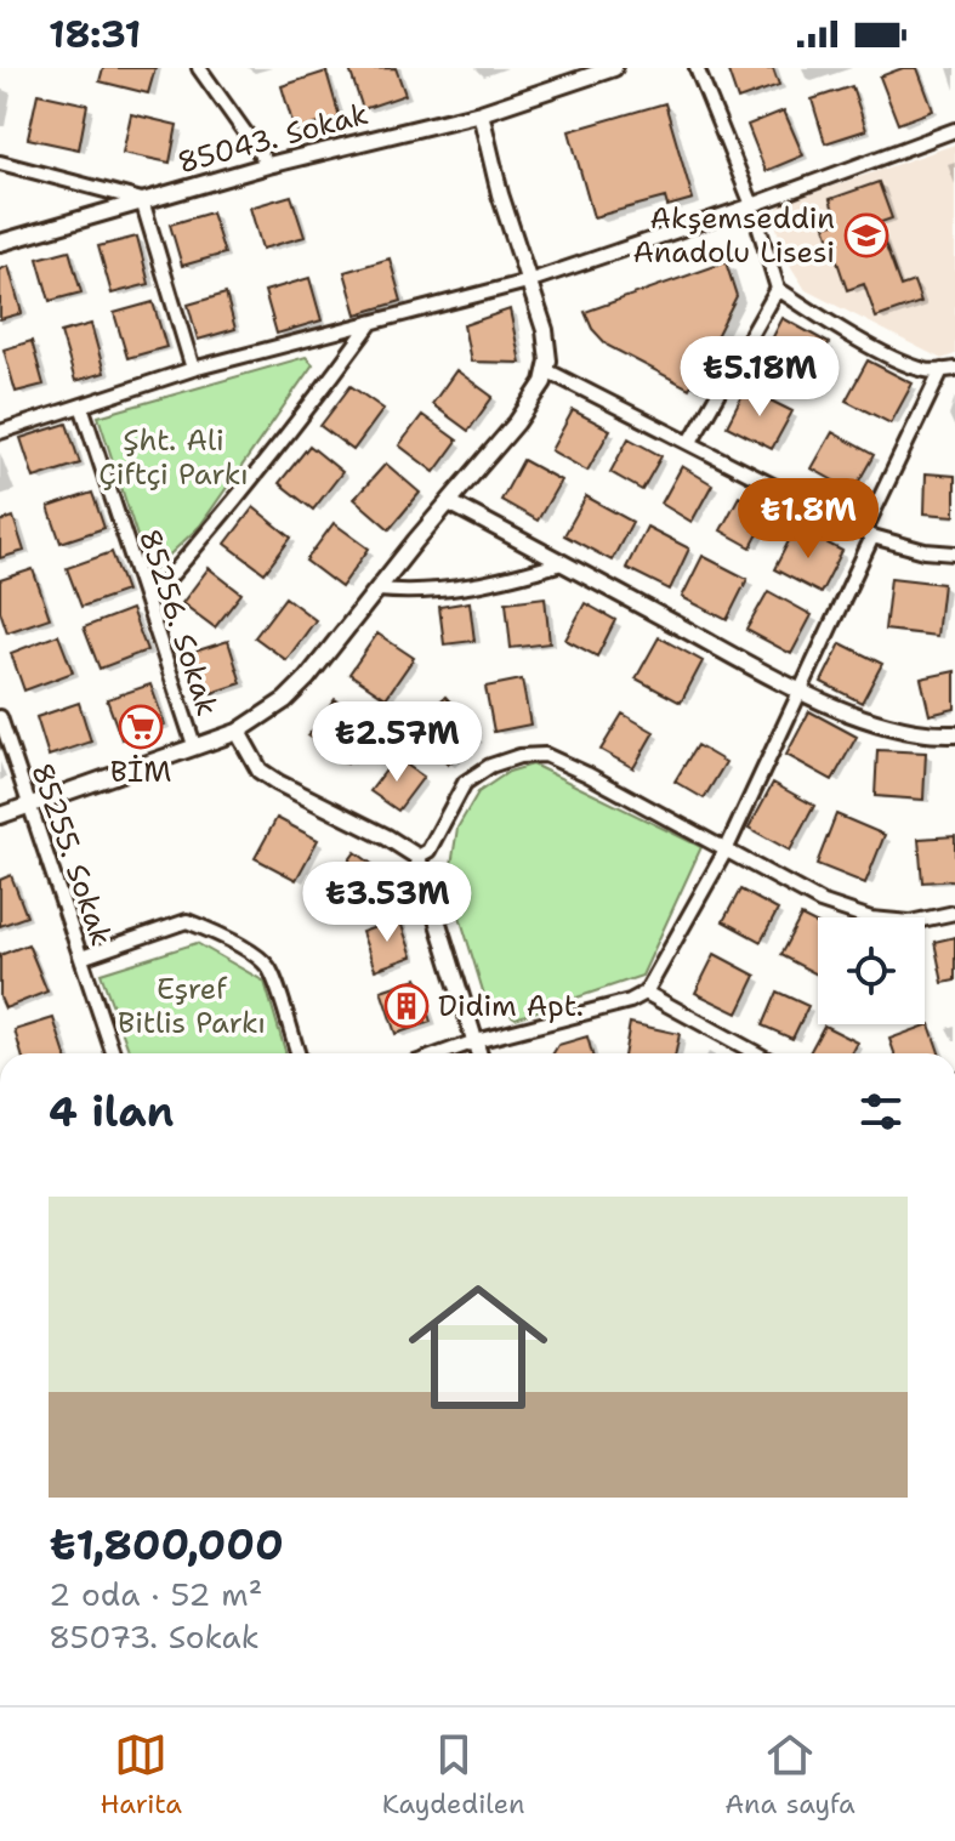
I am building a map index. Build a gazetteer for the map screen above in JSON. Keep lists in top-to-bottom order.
{
  "streets": {
    "street": ["85043. Sokak", "85256. Sokak", "85255. Sokak"]
  },
  "parks": ["Şht. Ali Çiftçi Parkı", "Eşref Bitlis Parkı"],
  "places": {
    "school or university": ["Akşemseddin Anadolu Lisesi"],
    "supermarket": ["BİM"],
    "building": ["Didim Apt."]
  },
  "page": {
    "status": "18:31",
    "price": [
      "₺5.18M",
      "₺1.8M",
      "₺2.57M",
      "₺3.53M"
    ],
    "heading": "4 ilan",
    "list": [
      {
        "name": "₺1,800,000",
        "note": "2 oda · 52 m² · 85073. Sokak"
      }
    ],
    "tabs": ["Harita", "Kaydedilen", "Ana sayfa"]
  }
}
